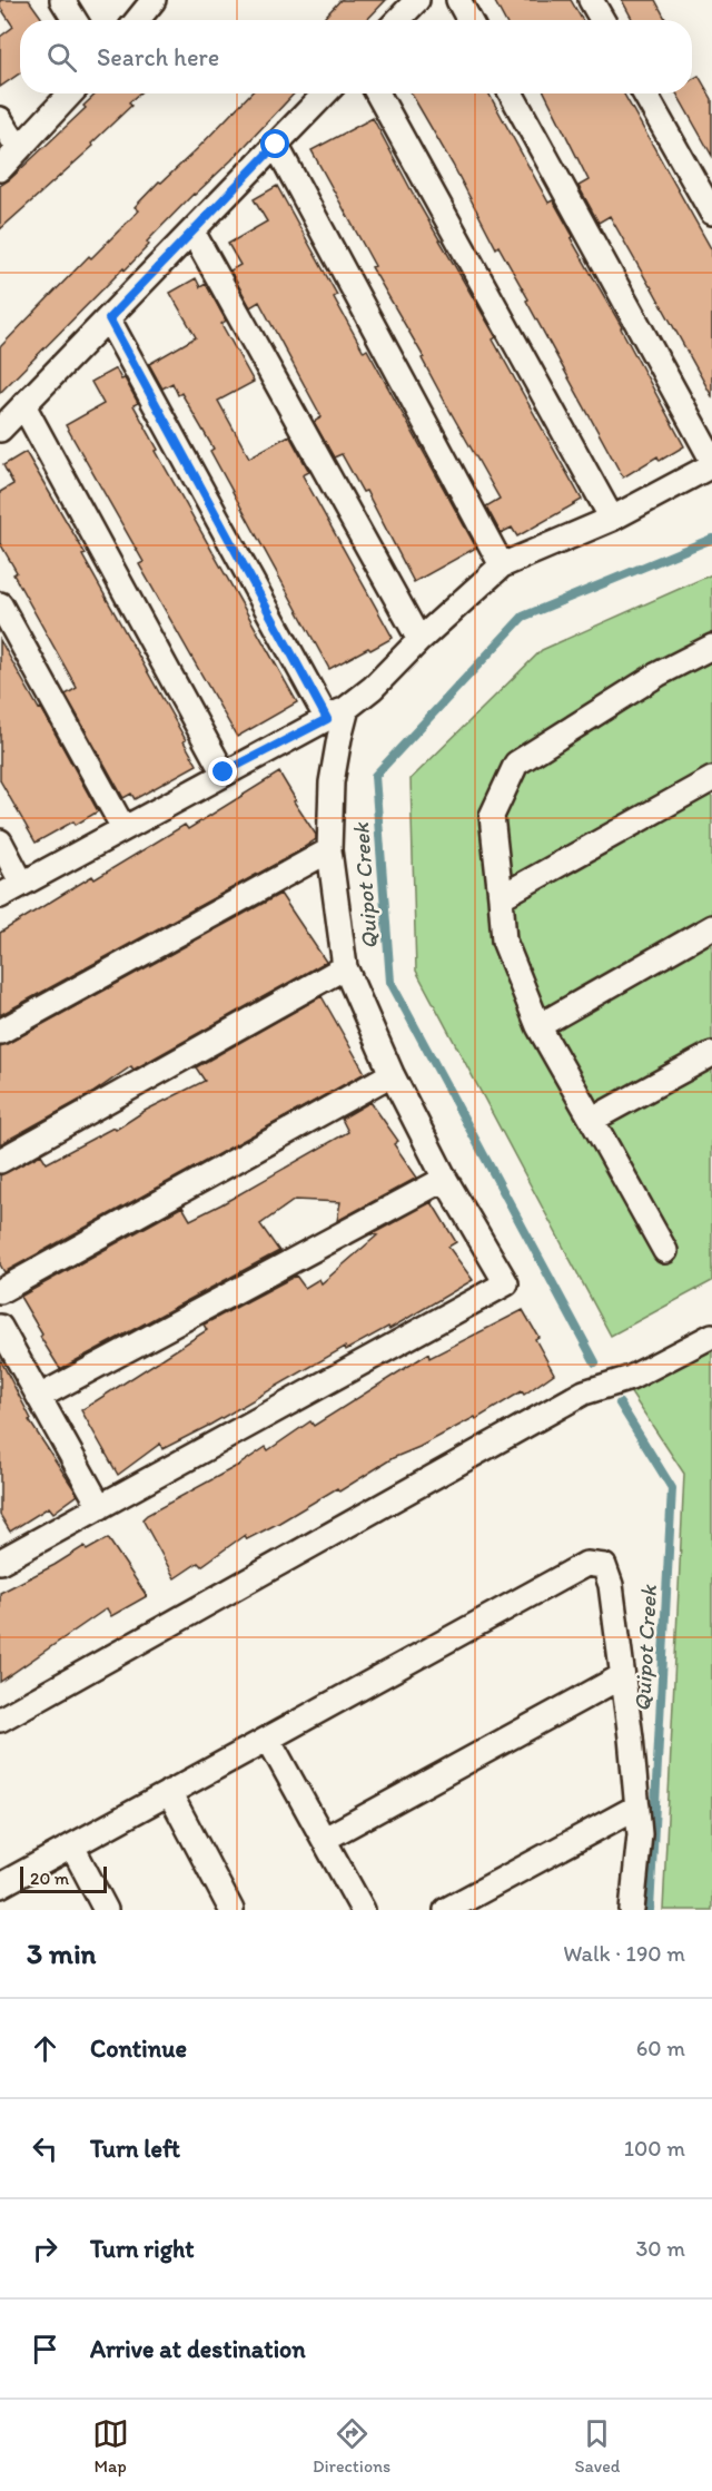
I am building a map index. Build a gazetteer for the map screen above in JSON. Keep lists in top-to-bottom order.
{
  "water": ["Quipot Creek"],
  "scale_bar": "20 m",
  "page": {
    "search": "Search here",
    "scale": "20 m",
    "heading": ["3 min", "Walk · 190 m"],
    "list": [
      ["Continue", "60 m"],
      ["Turn left", "100 m"],
      ["Turn right", "30 m"],
      "Arrive at destination"
    ],
    "nav": ["Map", "Directions", "Saved"]
  }
}
